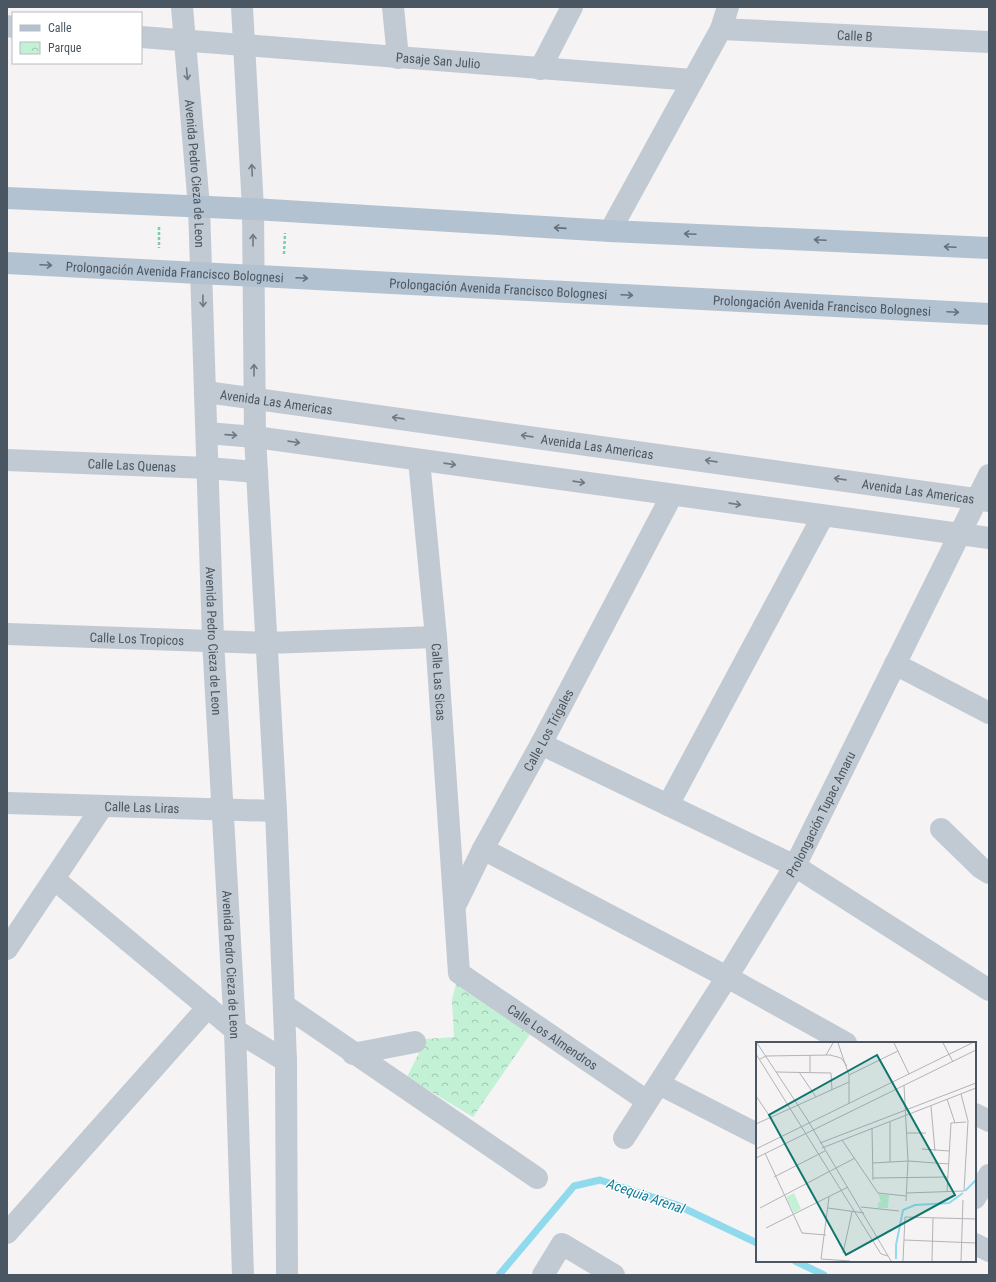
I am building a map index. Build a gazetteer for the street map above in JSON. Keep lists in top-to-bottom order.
{
  "streets": {
    "main road": ["Prolongación Avenida Francisco Bolognesi"],
    "street": [
      "Calle B",
      "Pasaje San Julio",
      "Avenida Pedro Cieza de Leon",
      "Avenida Las Americas",
      "Calle Las Quenas",
      "Calle Los Tropicos",
      "Calle Las Sicas",
      "Calle Los Trigales",
      "Calle Las Liras",
      "Prolongación Tupac Amaru",
      "Calle Los Almendros"
    ]
  },
  "crossings": [
    ["Pasaje San Julio", "Avenida Pedro Cieza de Leon"],
    ["Avenida Pedro Cieza de Leon", "Prolongación Avenida Francisco Bolognesi"],
    ["Avenida Pedro Cieza de Leon", "Avenida Las Americas"],
    ["Avenida Pedro Cieza de Leon", "Calle Las Quenas"],
    ["Avenida Pedro Cieza de Leon", "Calle Los Tropicos"],
    ["Avenida Pedro Cieza de Leon", "Calle Las Liras"],
    ["Avenida Las Americas", "Prolongación Tupac Amaru"],
    ["Calle Los Tropicos", "Calle Las Sicas"],
    ["Calle Las Sicas", "Calle Los Trigales"],
    ["Calle Los Trigales", "Calle Los Almendros"],
    ["Prolongación Tupac Amaru", "Calle Los Almendros"]
  ],
  "water": ["Acequia Arenal"],
  "legend": ["Calle", "Parque"]
}
